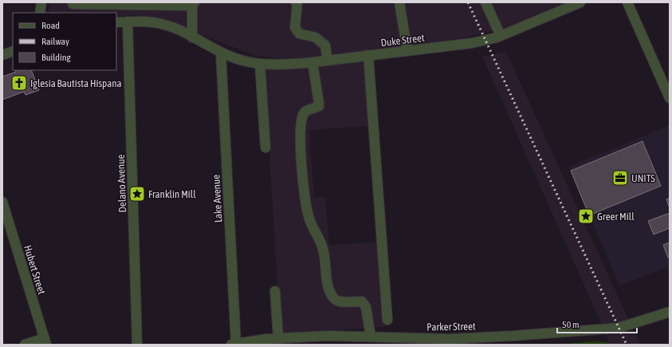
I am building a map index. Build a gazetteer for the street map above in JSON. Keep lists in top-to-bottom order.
{
  "streets": {
    "street": [
      "Duke Street",
      "Delano Avenue",
      "Lake Avenue",
      "Hubert Street",
      "Parker Street"
    ]
  },
  "crossings": [
    ["Duke Street", "Delano Avenue"],
    ["Duke Street", "Lake Avenue"],
    ["Lake Avenue", "Parker Street"]
  ],
  "places": {
    "church": ["Iglesia Bautista Hispana"],
    "office": ["UNITS"],
    "place": ["Franklin Mill", "Greer Mill"]
  },
  "legend": ["Road", "Railway", "Building"],
  "scale_bar": "50 m"
}
